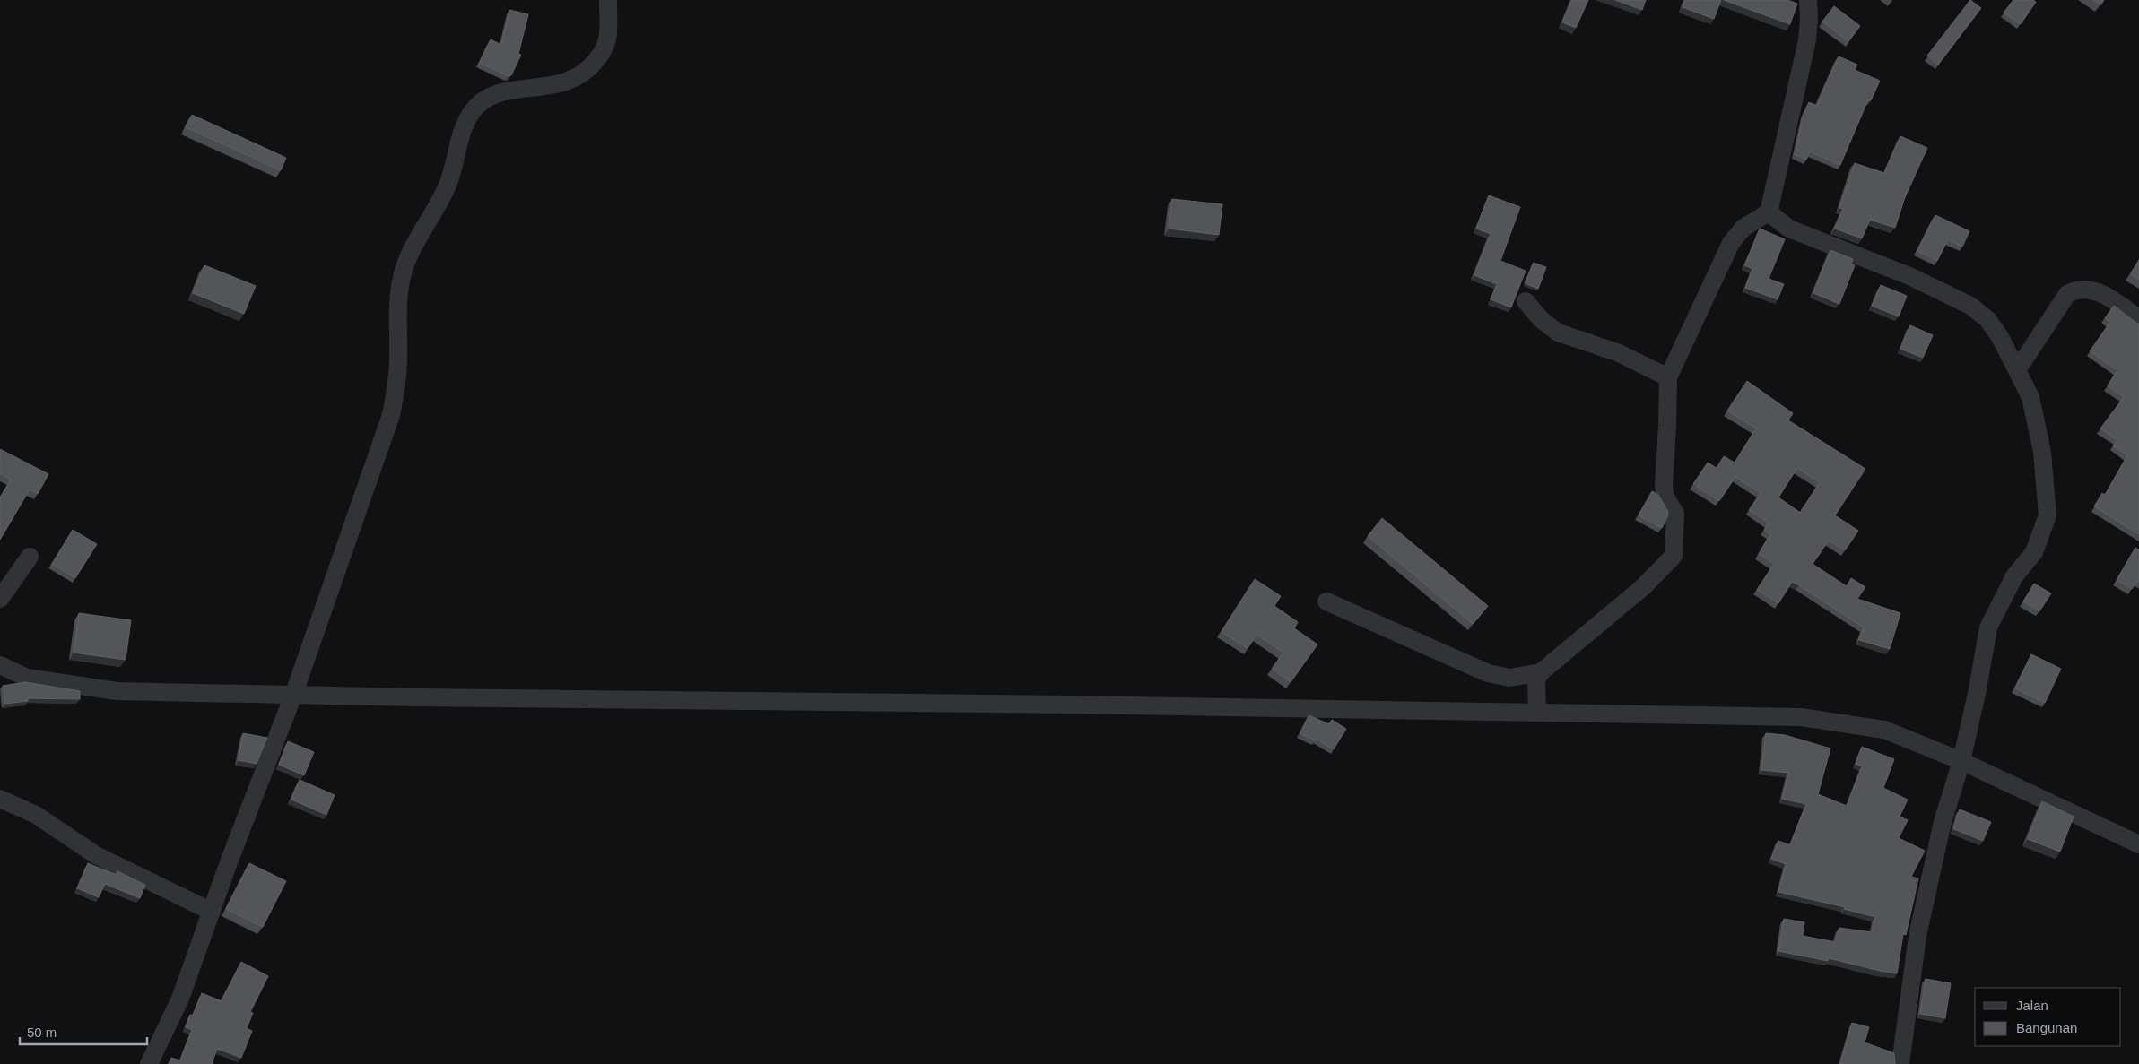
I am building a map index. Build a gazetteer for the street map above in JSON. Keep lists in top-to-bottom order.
{
  "legend": ["Jalan", "Bangunan"],
  "scale_bar": "50 m"
}
